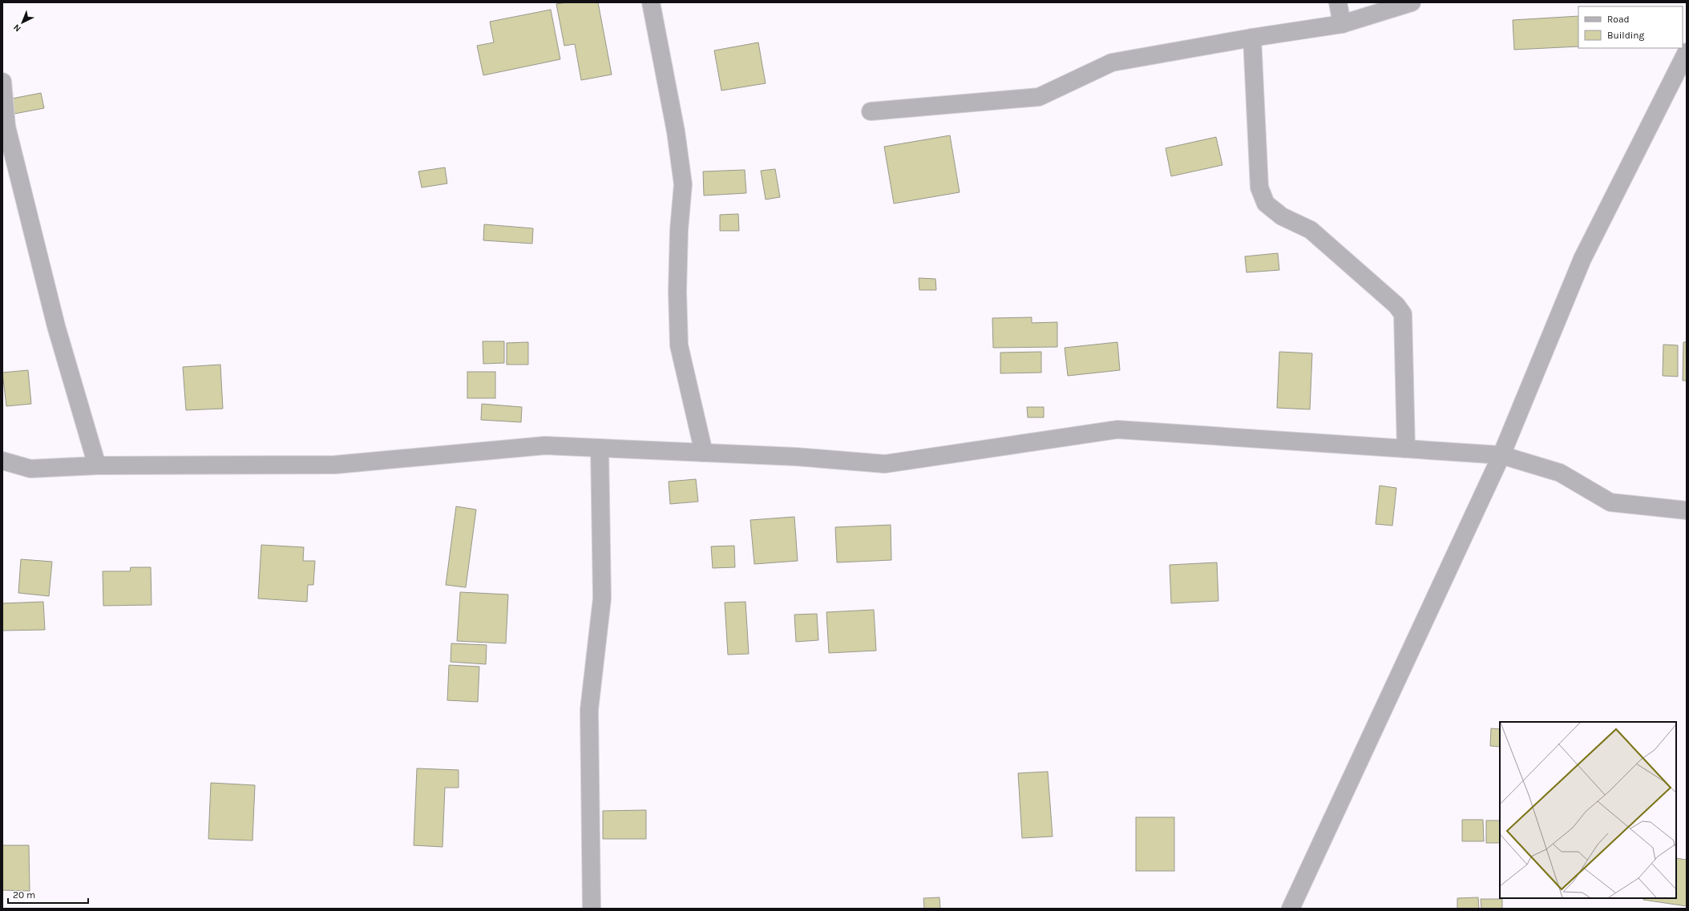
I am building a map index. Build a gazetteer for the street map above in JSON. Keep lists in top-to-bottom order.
{
  "legend": ["Road", "Building"],
  "scale_bar": "20 m",
  "north": "bottom left"
}
